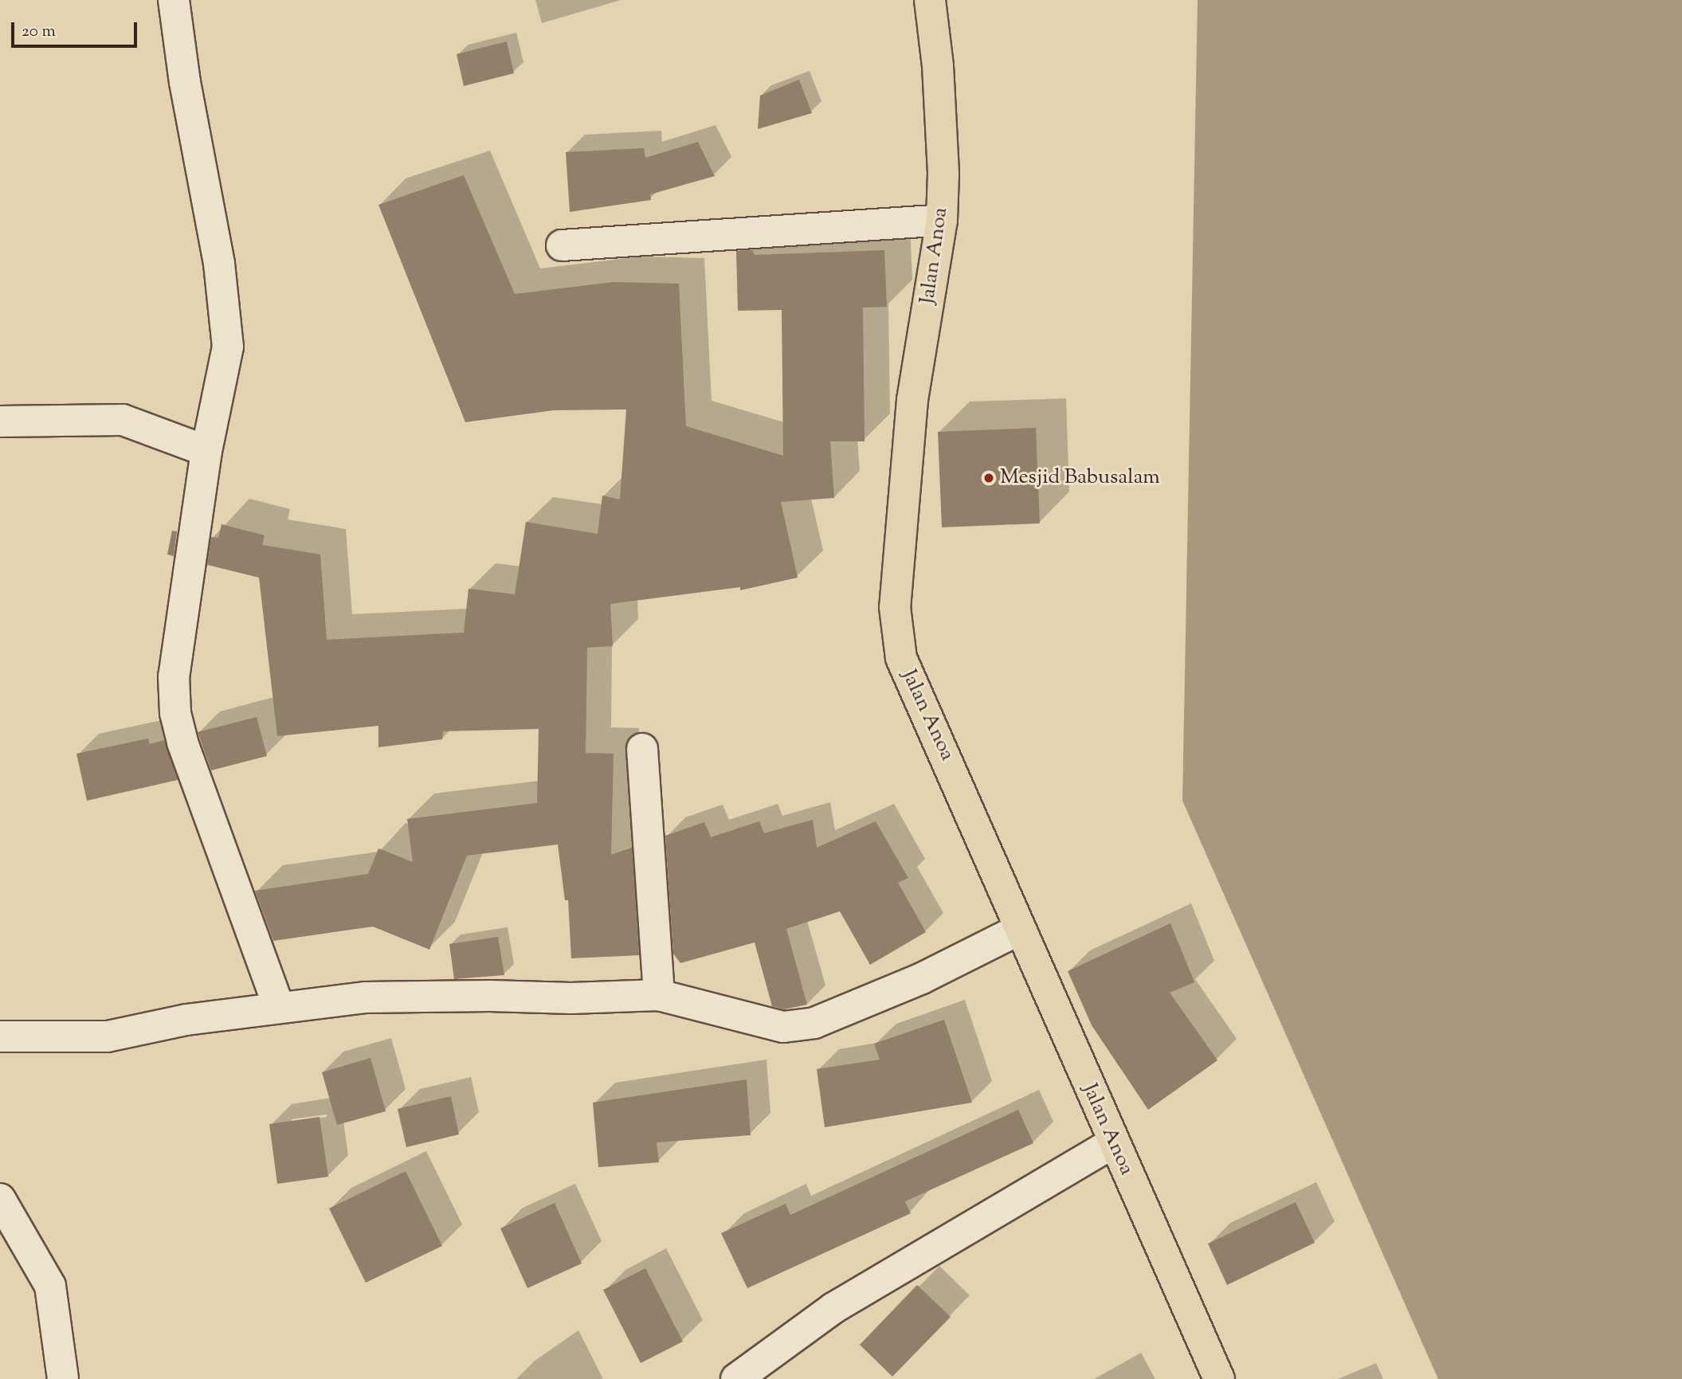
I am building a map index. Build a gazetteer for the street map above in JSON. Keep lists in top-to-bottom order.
{
  "streets": {
    "highway": ["Jalan Anoa"]
  },
  "places": ["Mesjid Babusalam"],
  "scale_bar": "20 m"
}
